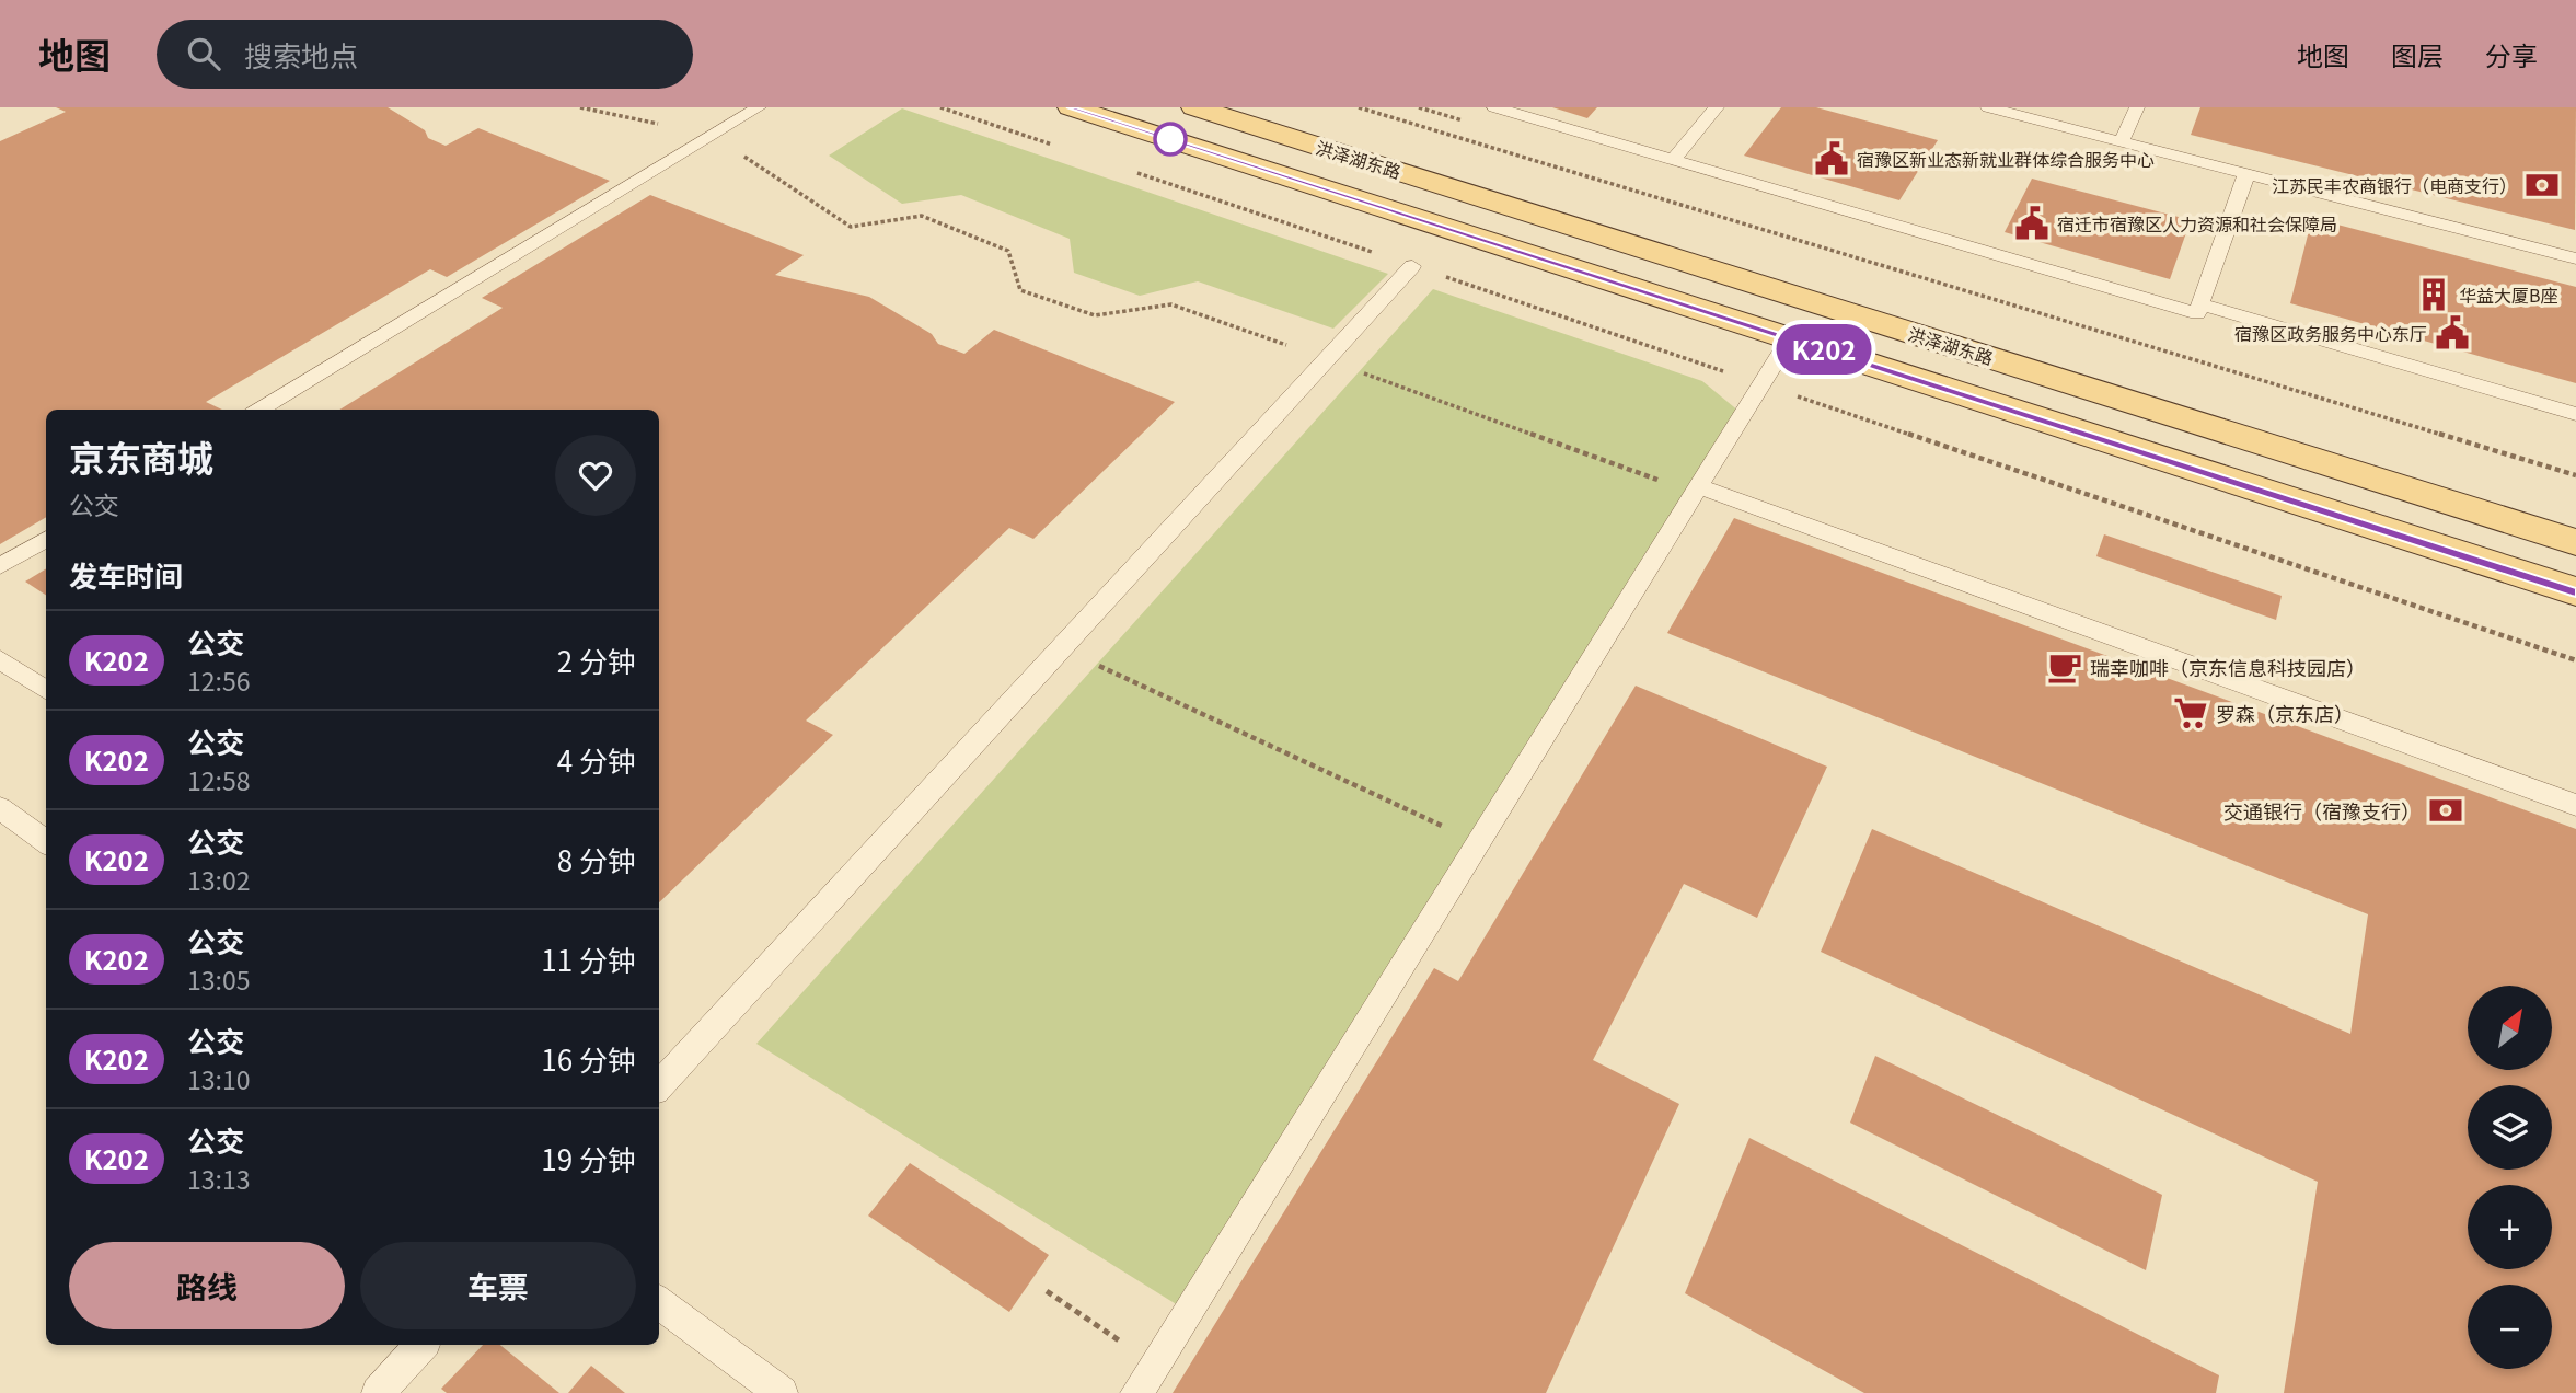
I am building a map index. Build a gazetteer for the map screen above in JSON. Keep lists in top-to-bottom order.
{
  "streets": {
    "main road": ["洪泽湖东路"]
  },
  "places": {
    "public building": ["宿豫区新业态新就业群体综合服务中心", "宿迁市宿豫区人力资源和社会保障局", "宿豫区政务服务中心东厅"],
    "bank": ["江苏民丰农商银行（电商支行）", "交通银行（宿豫支行）"],
    "building": ["华益大厦B座"],
    "cafe": ["瑞幸咖啡（京东信息科技园店）"],
    "supermarket": ["罗森（京东店）"]
  },
  "lines": ["bus line K202"],
  "north": "top right",
  "page": {
    "header": "地图",
    "search": "搜索地点",
    "nav": ["地图", "图层", "分享"],
    "on_map": "K202",
    "heading": [
      ["京东商城", "公交"],
      "发车时间"
    ],
    "list": [
      {
        "mark": "K202",
        "name": "公交",
        "note": "12:56",
        "value": "2 分钟"
      },
      {
        "mark": "K202",
        "name": "公交",
        "note": "12:58",
        "value": "4 分钟"
      },
      {
        "mark": "K202",
        "name": "公交",
        "note": "13:02",
        "value": "8 分钟"
      },
      {
        "mark": "K202",
        "name": "公交",
        "note": "13:05",
        "value": "11 分钟"
      },
      {
        "mark": "K202",
        "name": "公交",
        "note": "13:10",
        "value": "16 分钟"
      },
      {
        "mark": "K202",
        "name": "公交",
        "note": "13:13",
        "value": "19 分钟"
      }
    ],
    "map_buttons": ["+", "−"],
    "buttons": ["路线", "车票"]
  }
}
